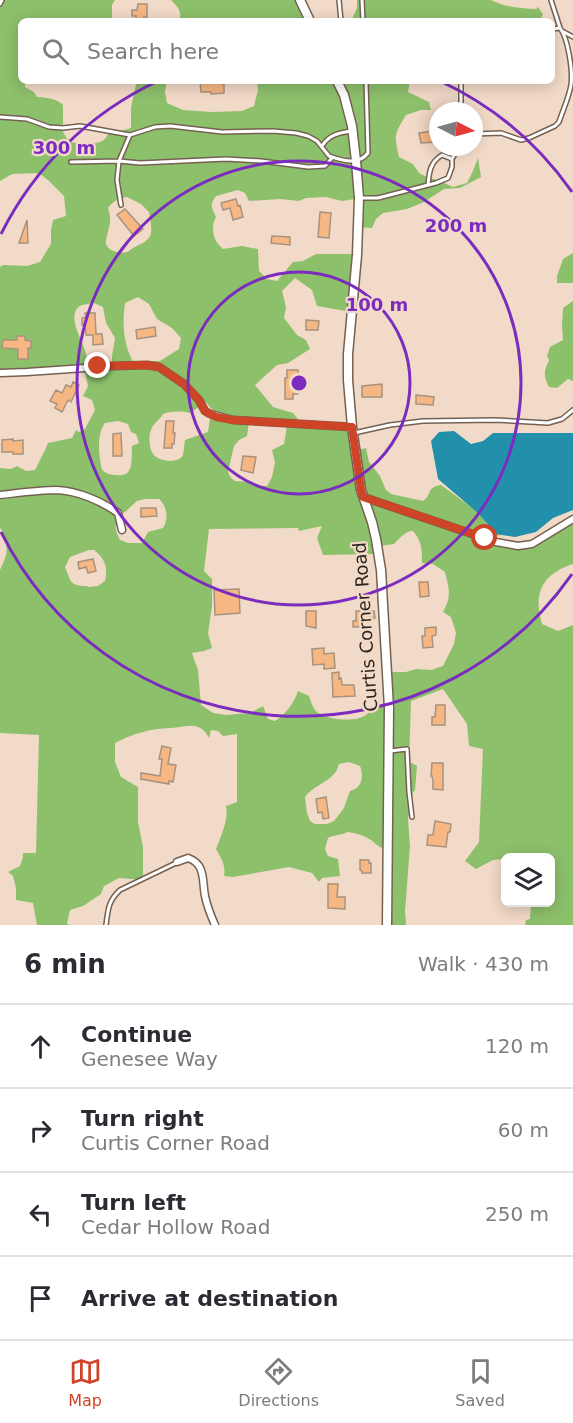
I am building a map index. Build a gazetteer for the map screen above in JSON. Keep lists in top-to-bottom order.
{
  "streets": {
    "street": ["Curtis Corner Road"]
  },
  "north": "right",
  "page": {
    "search": "Search here",
    "heading": ["6 min", "Walk · 430 m"],
    "list": [
      ["Continue", "Genesee Way", "120 m"],
      ["Turn right", "Curtis Corner Road", "60 m"],
      ["Turn left", "Cedar Hollow Road", "250 m"],
      "Arrive at destination"
    ],
    "nav": ["Map", "Directions", "Saved"]
  },
  "rings": ["300 m", "200 m", "100 m"]
}
